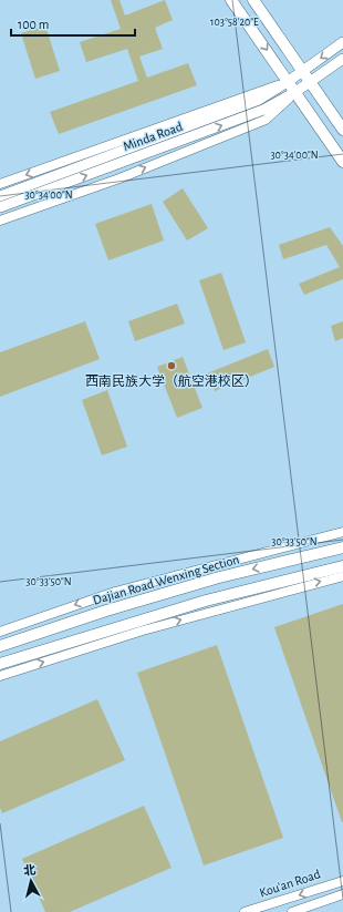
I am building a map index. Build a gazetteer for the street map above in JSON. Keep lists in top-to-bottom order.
{
  "streets": {
    "main road": ["Minda Road", "Dajian Road Wenxing Section"],
    "street": ["Kou'an Road"]
  },
  "places": ["西南民族大学（航空港校区）"],
  "scale_bar": "100 m",
  "north": "top",
  "coordinates": ["103°58'20\"E", "30°34'00\"N", "30°33'50\"N"]
}
